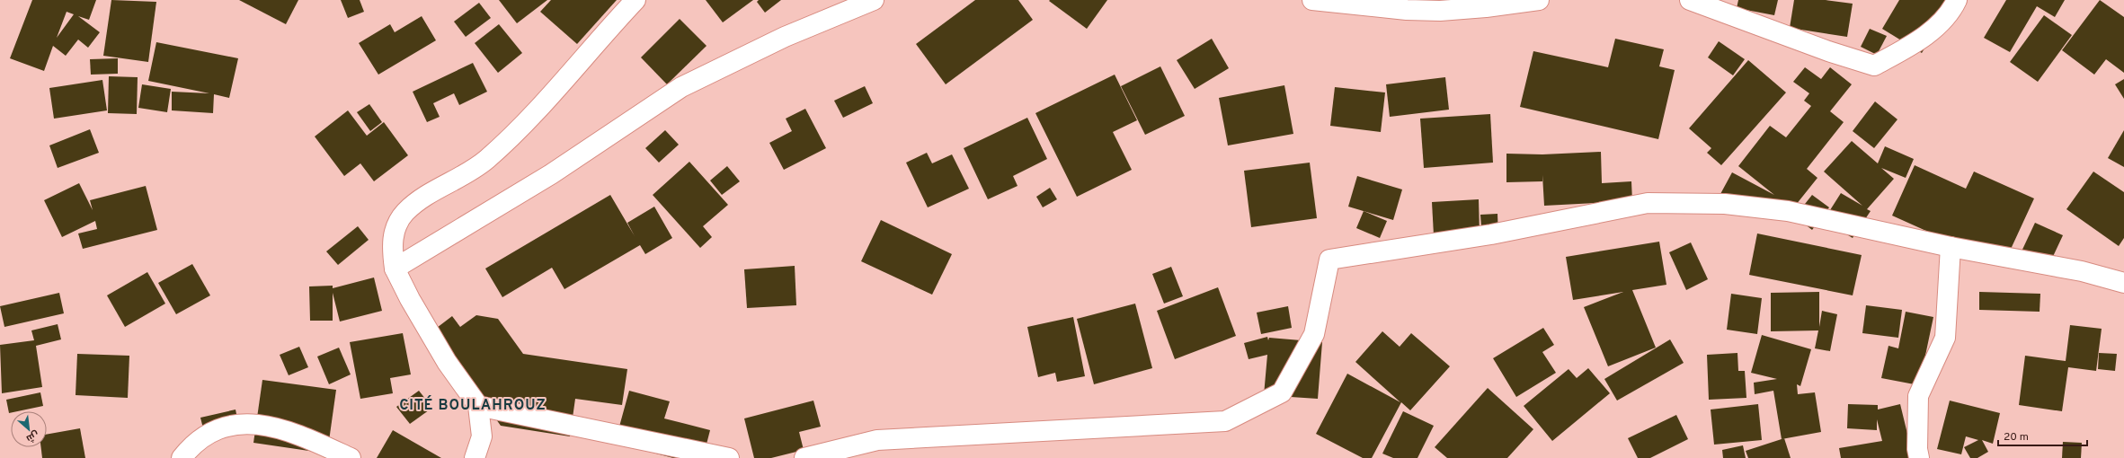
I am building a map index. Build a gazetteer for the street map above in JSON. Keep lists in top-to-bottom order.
{
  "districts": ["CITÉ BOULAHROUZ"],
  "scale_bar": "20 m",
  "north": "bottom right"
}
